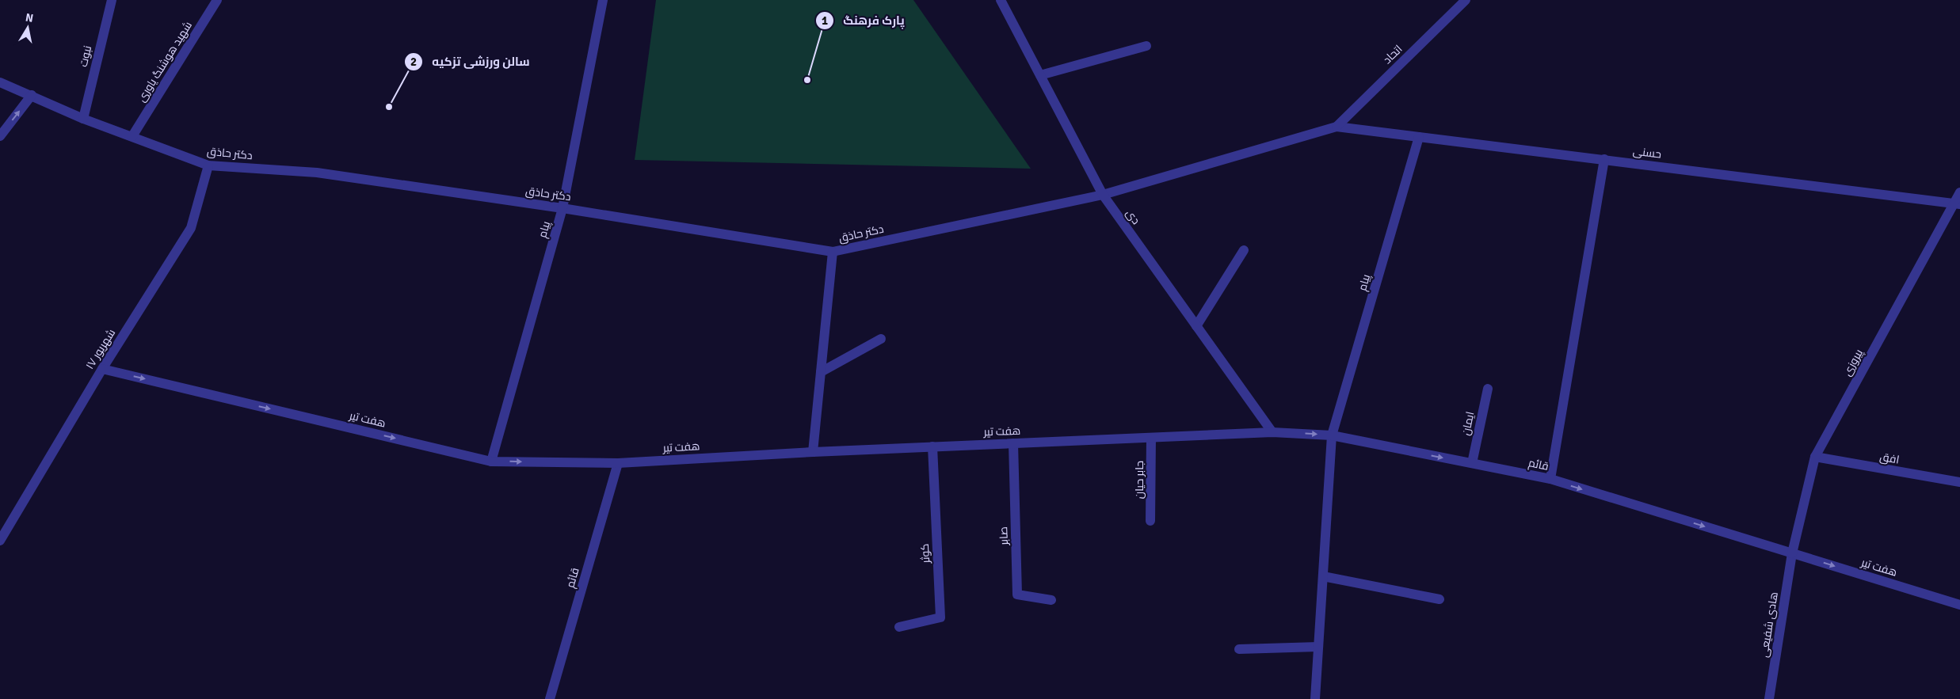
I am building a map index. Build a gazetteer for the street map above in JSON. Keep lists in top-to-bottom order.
{
  "streets": {
    "street": [
      "اتحاد",
      "نبوت",
      "شهید هوشنگ یاوری",
      "حسنی",
      "دکتر حاذق",
      "دی",
      "پیام",
      "۱۷ شهریور",
      "پیروزی",
      "هفت تیر",
      "ایمان",
      "افق",
      "قائم",
      "جابر حیان",
      "صابر",
      "کوثر",
      "هادی شفیعی"
    ]
  },
  "crossings": [
    ["اتحاد", "حسنی"],
    ["اتحاد", "دکتر حاذق"],
    ["نبوت", "دکتر حاذق"],
    ["شهید هوشنگ یاوری", "دکتر حاذق"],
    ["حسنی", "دکتر حاذق"],
    ["حسنی", "پیام"],
    ["حسنی", "پیروزی"],
    ["دکتر حاذق", "دی"],
    ["دکتر حاذق", "پیام"],
    ["دکتر حاذق", "۱۷ شهریور"],
    ["دی", "هفت تیر"],
    ["دی", "قائم"],
    ["پیام", "هفت تیر"],
    ["پیام", "قائم"],
    ["۱۷ شهریور", "هفت تیر"],
    ["پیروزی", "هفت تیر"],
    ["پیروزی", "افق"],
    ["پیروزی", "قائم"],
    ["پیروزی", "هادی شفیعی"],
    ["هفت تیر", "قائم"],
    ["هفت تیر", "جابر حیان"],
    ["هفت تیر", "صابر"],
    ["هفت تیر", "کوثر"],
    ["هفت تیر", "هادی شفیعی"],
    ["ایمان", "قائم"],
    ["قائم", "هادی شفیعی"]
  ],
  "one_way": ["هفت تیر", "قائم"],
  "places": ["پارک فرهنگ", "سالن ورزشی تزکیه"],
  "north": "top"
}
